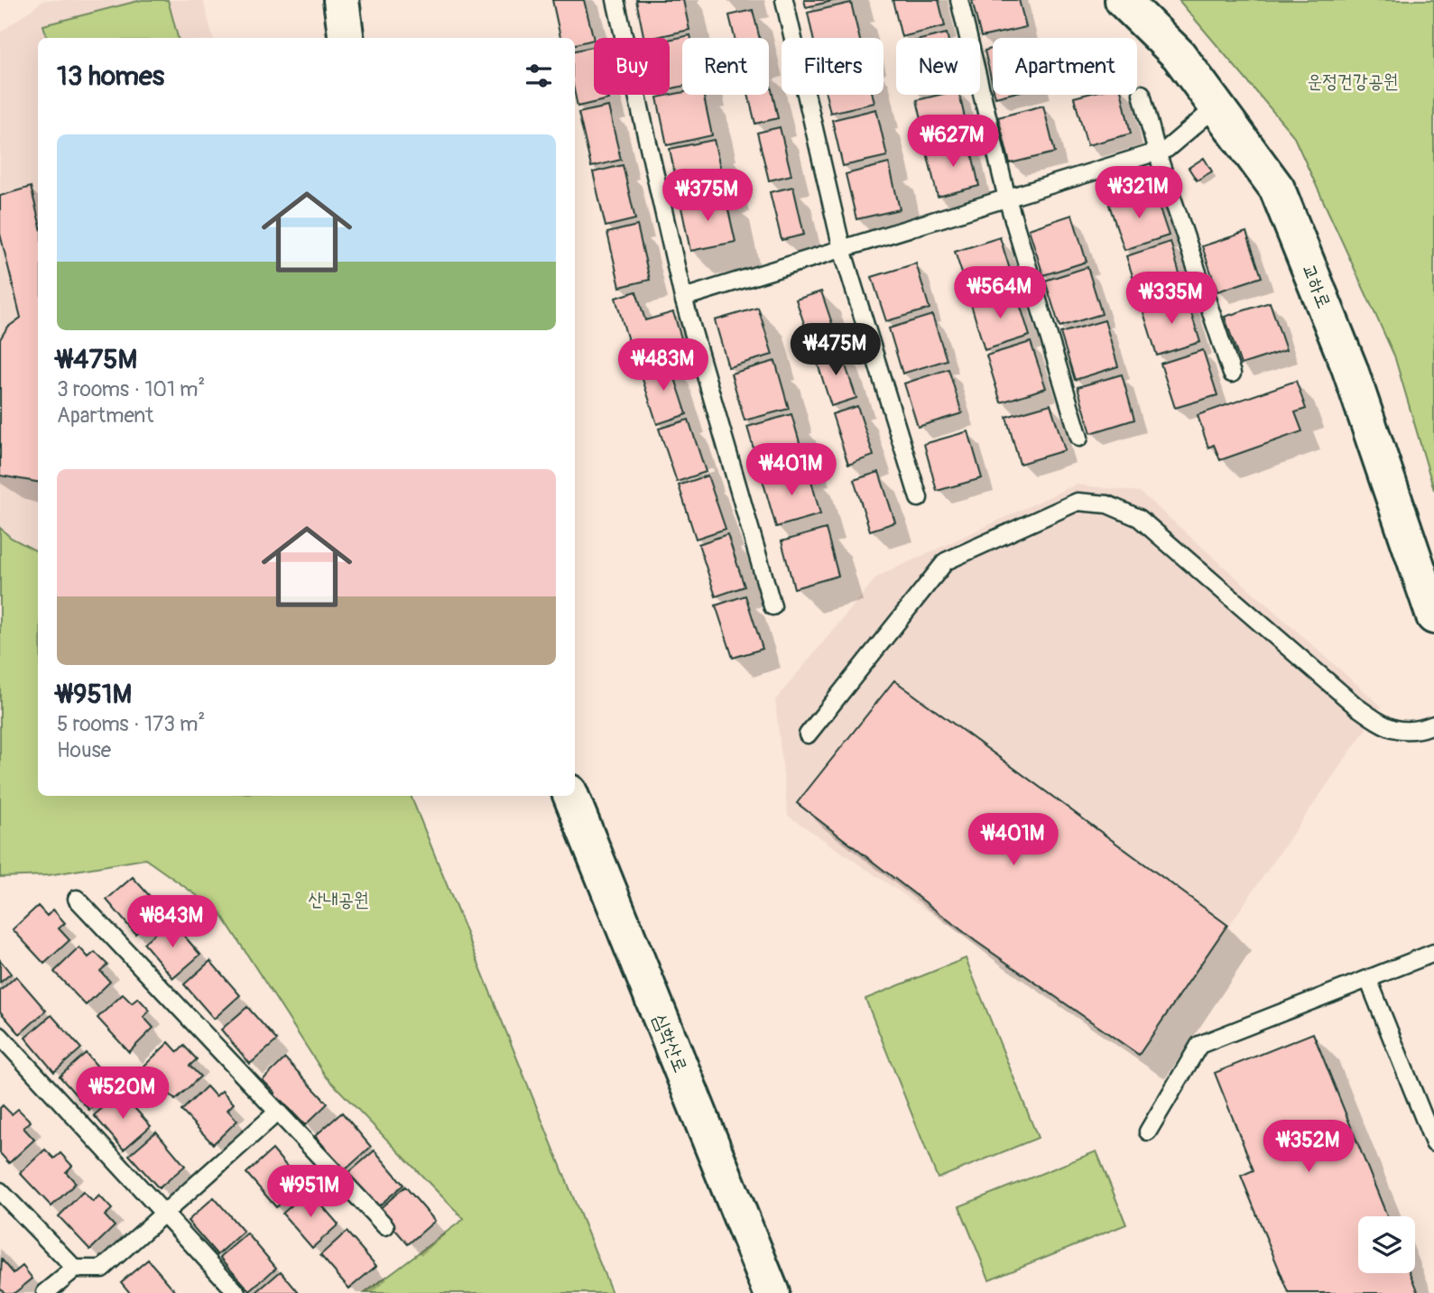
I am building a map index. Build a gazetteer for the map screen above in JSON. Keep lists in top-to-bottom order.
{
  "streets": {
    "street": ["교하로", "심학산로"]
  },
  "parks": ["운정건강공원", "산내공원"],
  "page": {
    "chip": [
      "Buy",
      "Rent",
      "Filters",
      "New",
      "Apartment"
    ],
    "heading": "13 homes",
    "list": [
      {
        "name": "₩475M",
        "note": "3 rooms · 101 m² · Apartment"
      },
      {
        "name": "₩951M",
        "note": "5 rooms · 173 m² · House"
      }
    ],
    "price": [
      "₩627M",
      "₩321M",
      "₩375M",
      "₩564M",
      "₩335M",
      "₩475M",
      "₩483M",
      "₩401M",
      "₩401M",
      "₩843M",
      "₩520M",
      "₩352M",
      "₩951M"
    ]
  }
}
